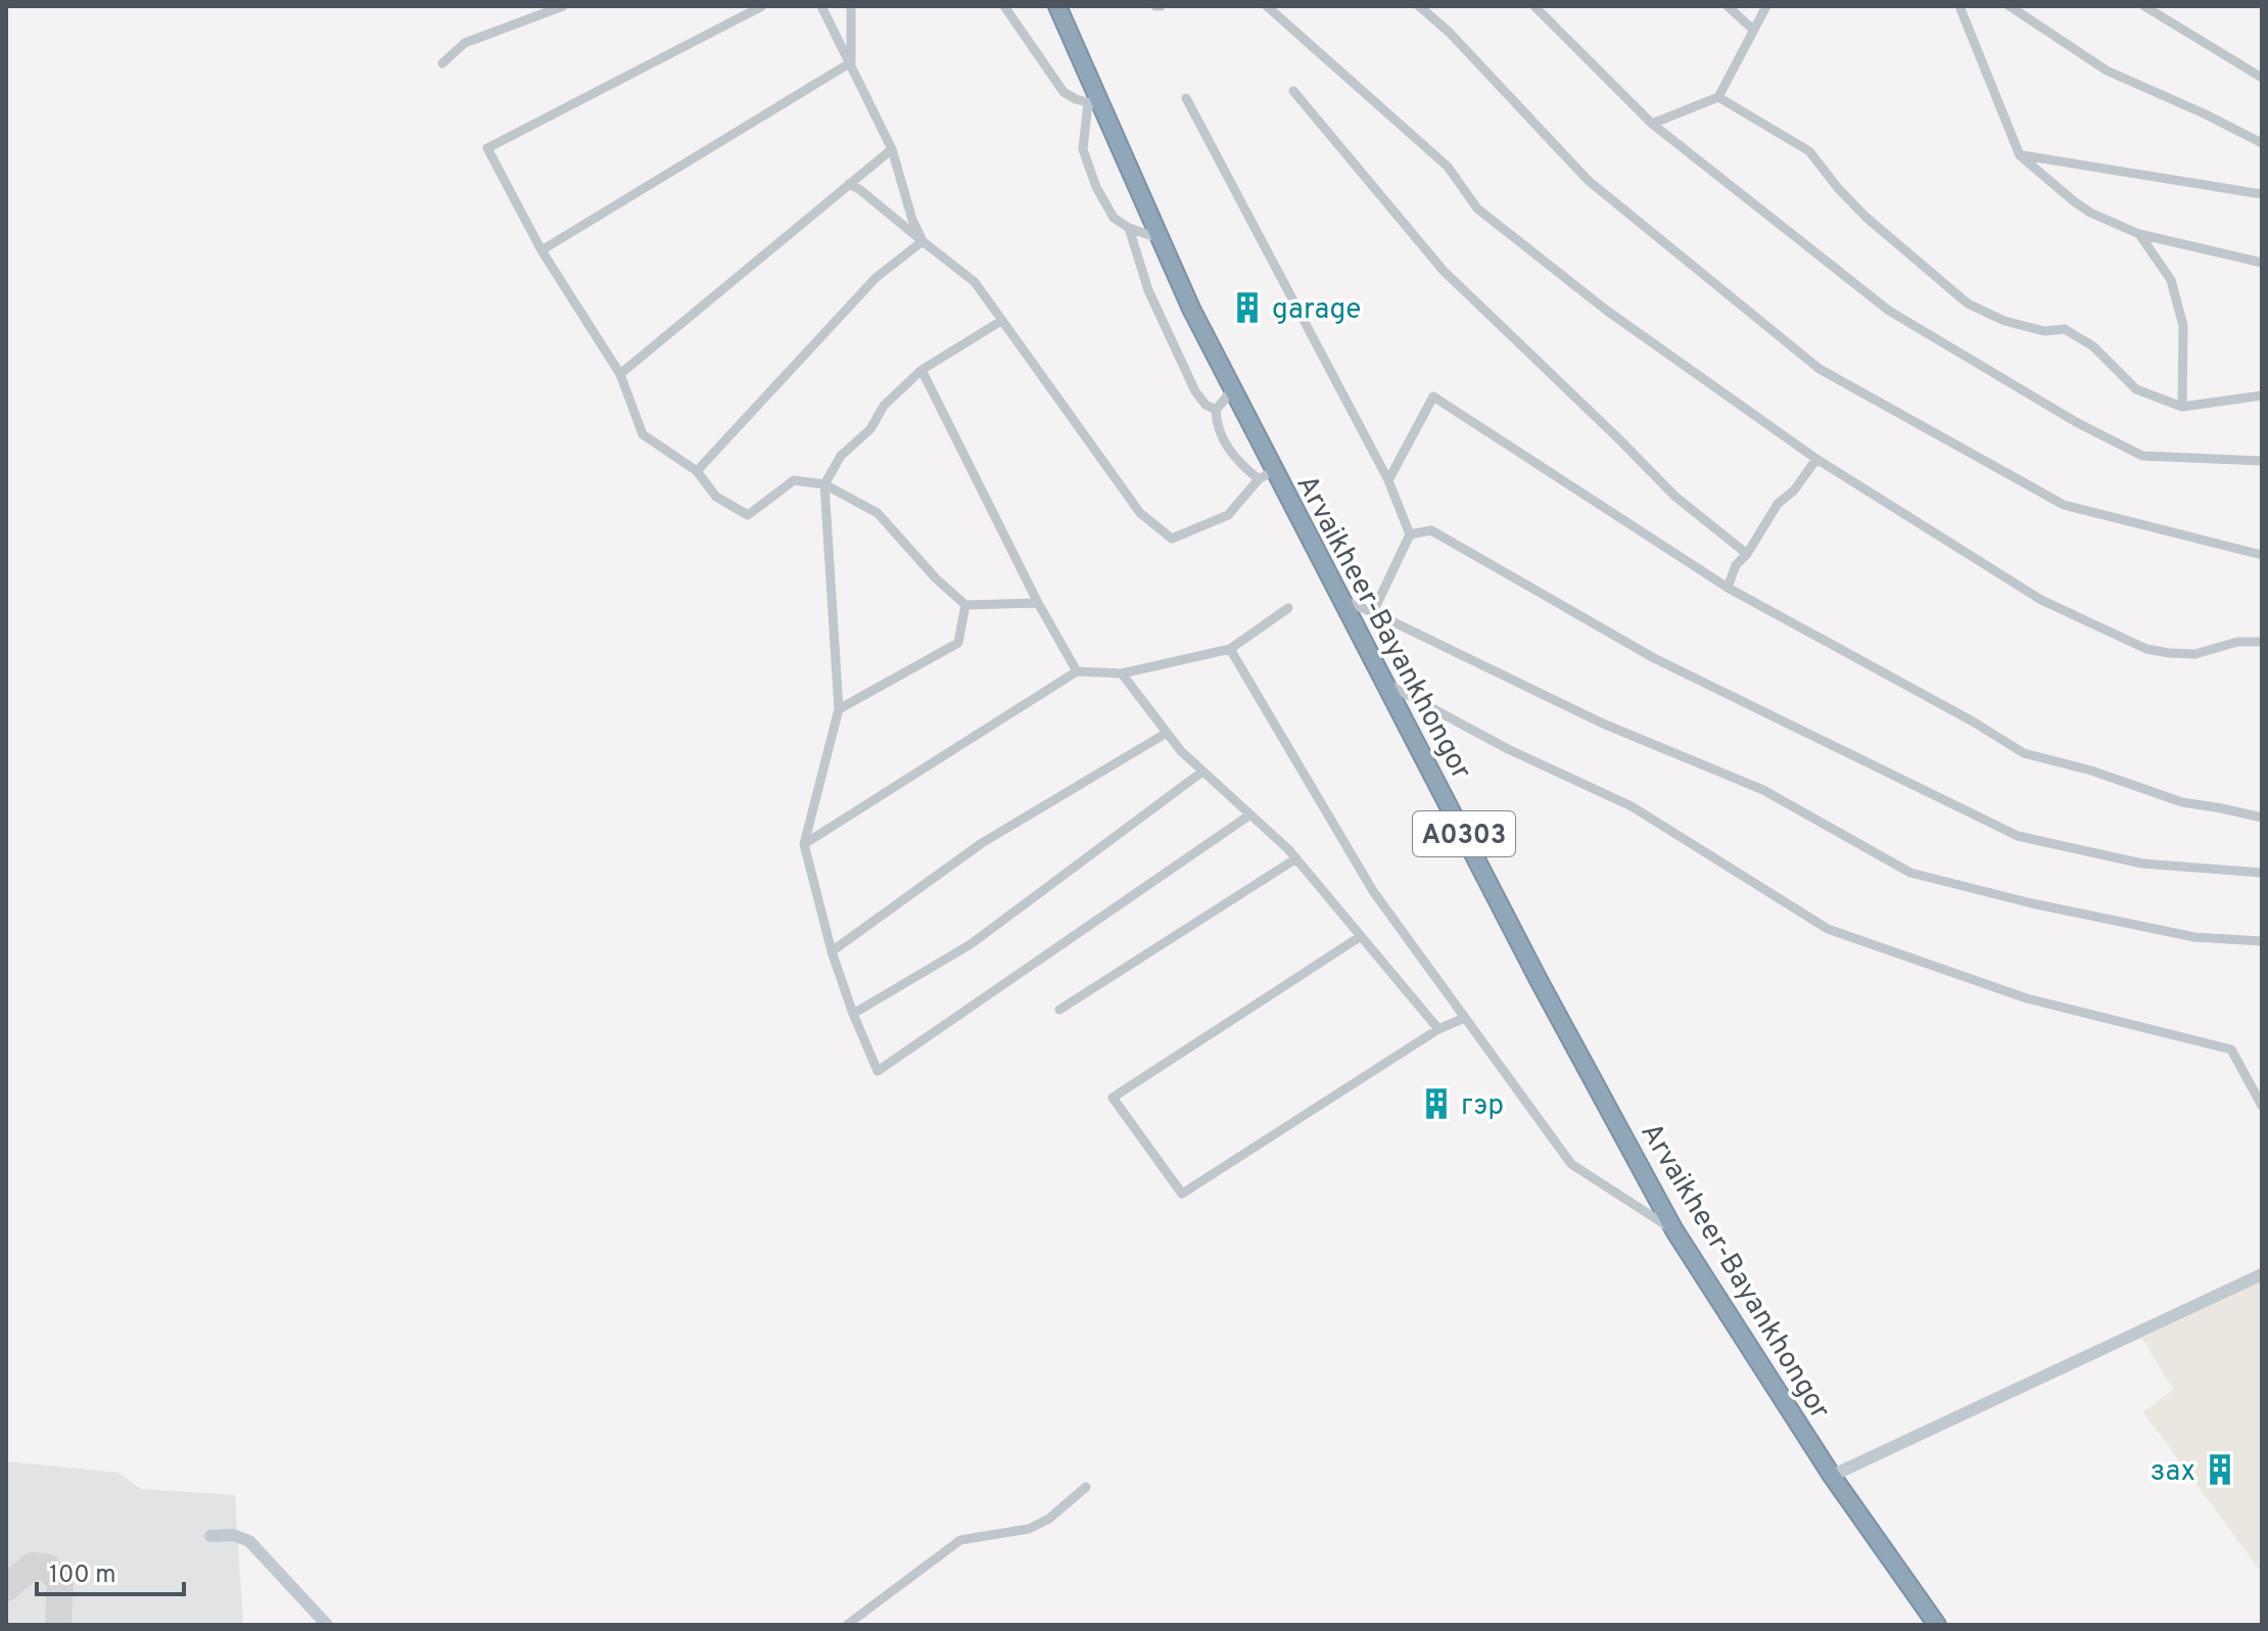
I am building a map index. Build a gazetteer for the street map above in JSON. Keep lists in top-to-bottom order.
{
  "streets": {
    "highway": ["Arvaikheer-Bayankhongor", "A0303"]
  },
  "places": {
    "building": ["garage", "гэр", "зах"]
  },
  "scale_bar": "100 m"
}
